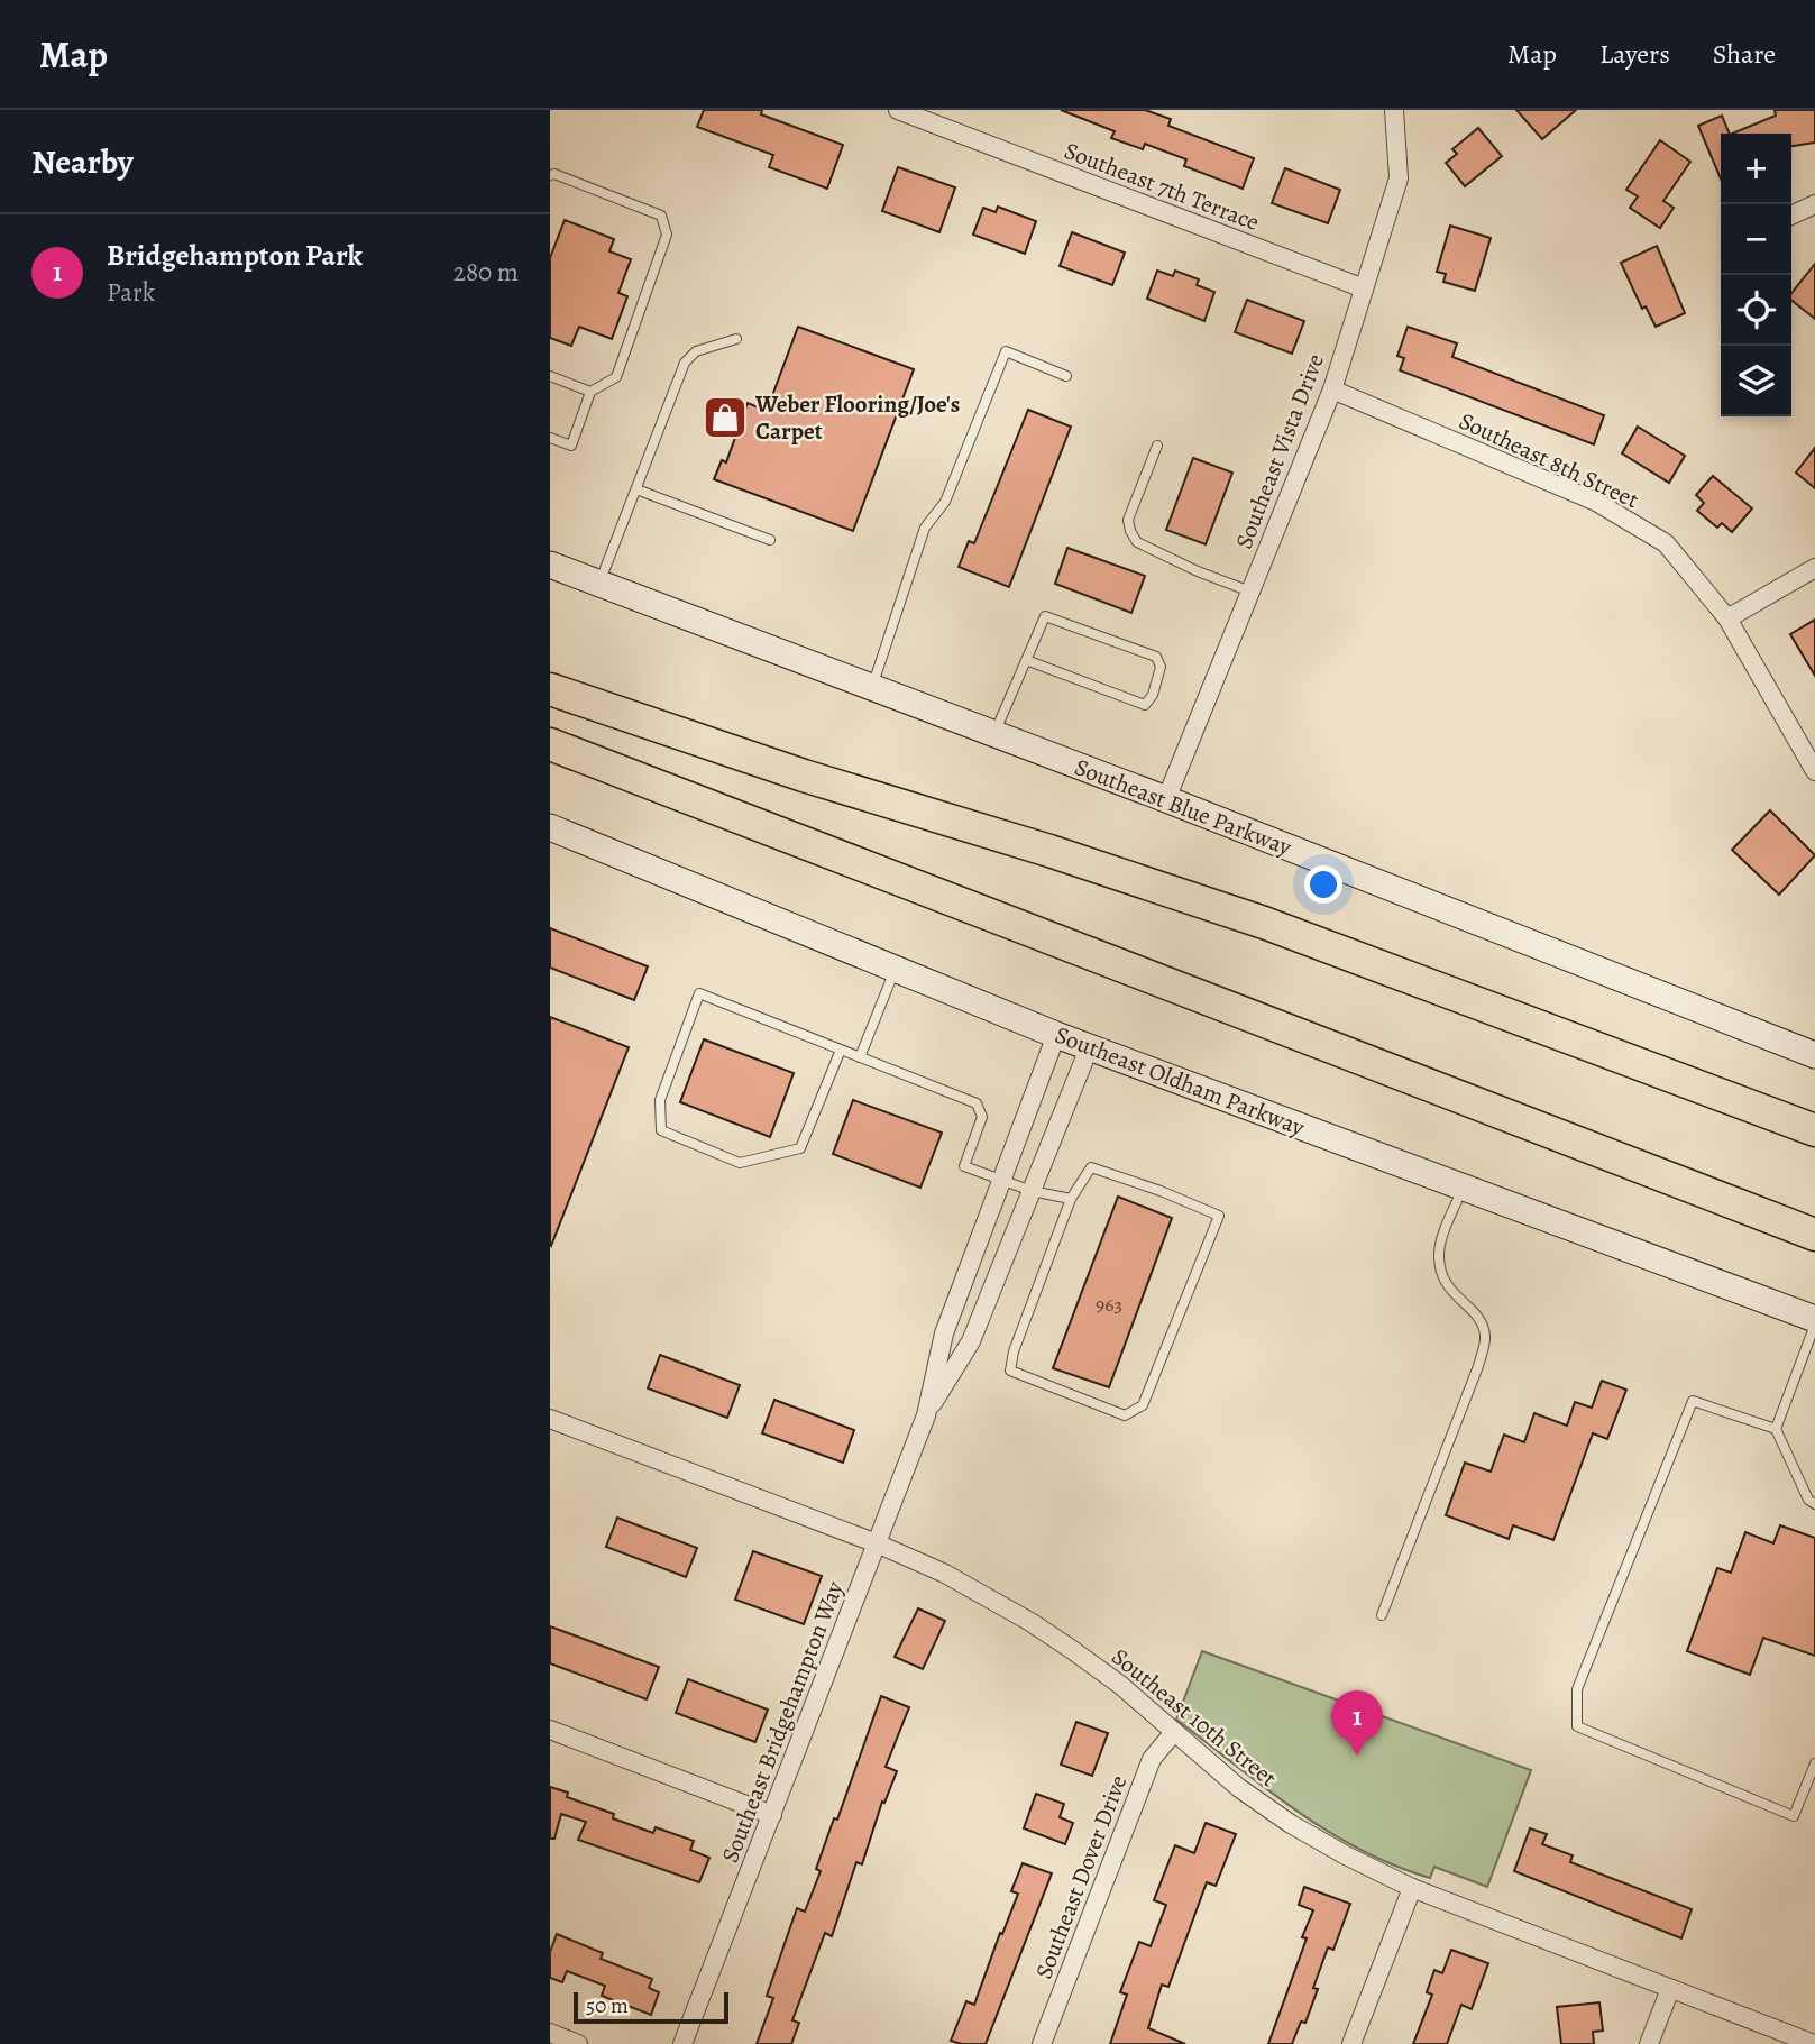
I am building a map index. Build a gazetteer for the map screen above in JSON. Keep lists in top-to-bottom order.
{
  "streets": {
    "street": [
      "Southeast 7th Terrace",
      "Southeast Vista Drive",
      "Southeast 8th Street",
      "Southeast Blue Parkway",
      "Southeast Oldham Parkway",
      "Southeast 10th Street",
      "Southeast Bridgehampton Way",
      "Southeast Dover Drive"
    ]
  },
  "crossings": [
    ["Southeast 7th Terrace", "Southeast Vista Drive"],
    ["Southeast Vista Drive", "Southeast 8th Street"],
    ["Southeast Vista Drive", "Southeast Blue Parkway"],
    ["Southeast Oldham Parkway", "Southeast Bridgehampton Way"],
    ["Southeast 10th Street", "Southeast Bridgehampton Way"],
    ["Southeast 10th Street", "Southeast Dover Drive"]
  ],
  "places": {
    "shop": ["Weber Flooring/Joe's Carpet"]
  },
  "house_numbers": ["963"],
  "scale_bar": "50 m",
  "page": {
    "header": "Map",
    "nav": ["Map", "Layers", "Share"],
    "heading": "Nearby",
    "map_buttons": ["+", "−"],
    "list": [
      {
        "mark": "1",
        "name": "Bridgehampton Park",
        "note": "Park",
        "value": "280 m"
      }
    ],
    "pins": "1",
    "scale": "50 m"
  }
}
